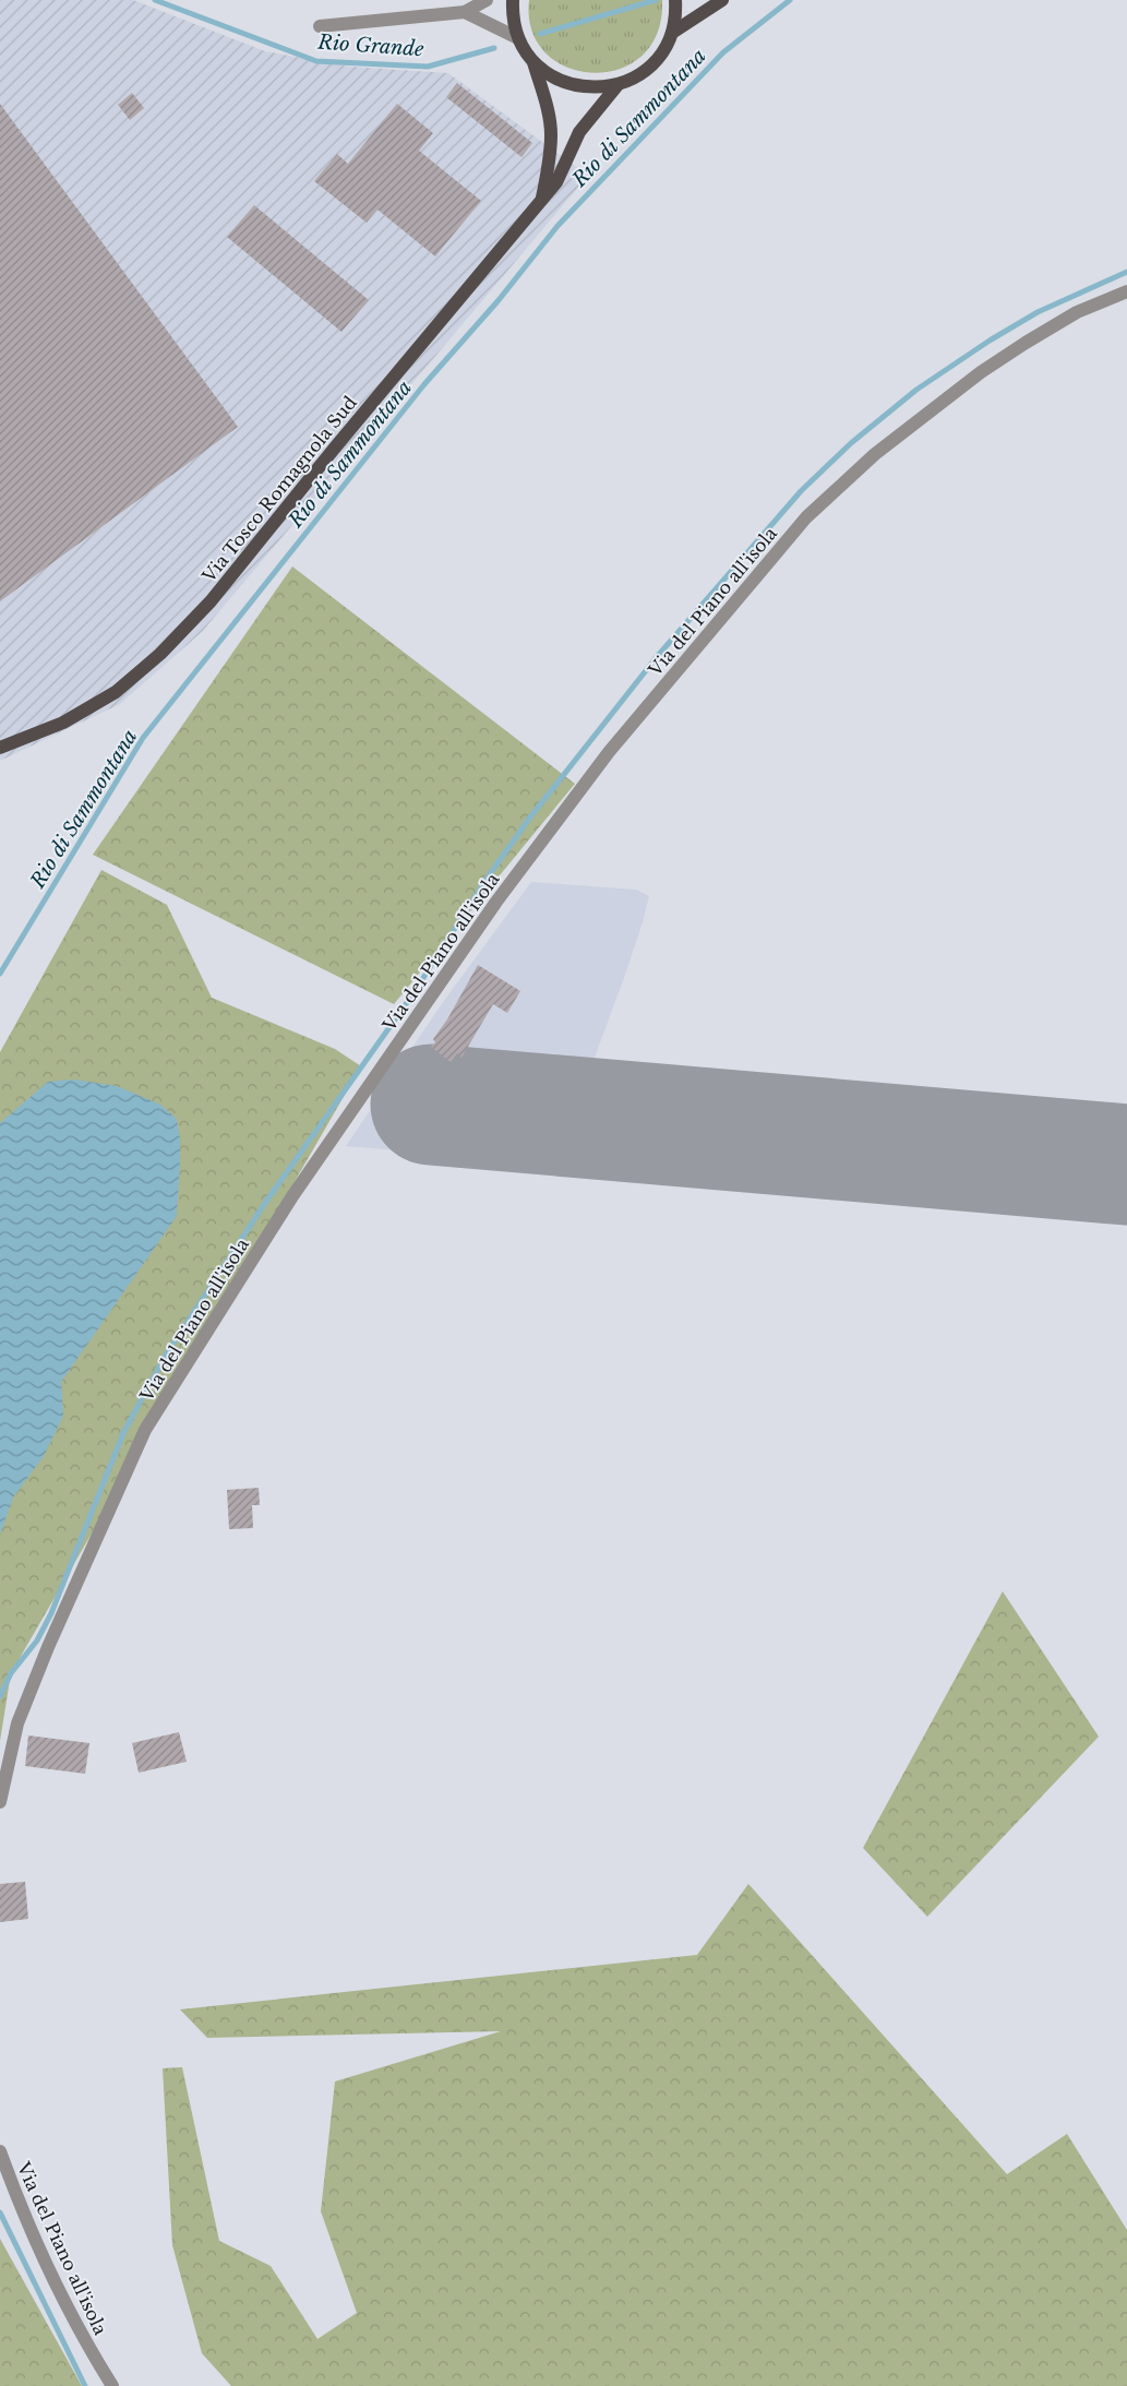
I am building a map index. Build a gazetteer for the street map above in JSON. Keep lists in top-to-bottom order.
{
  "streets": {
    "main road": ["Via Tosco Romagnola Sud"],
    "street": ["Via del Piano all'isola"]
  },
  "water": ["Rio Grande", "Rio di Sammontana"]
}
